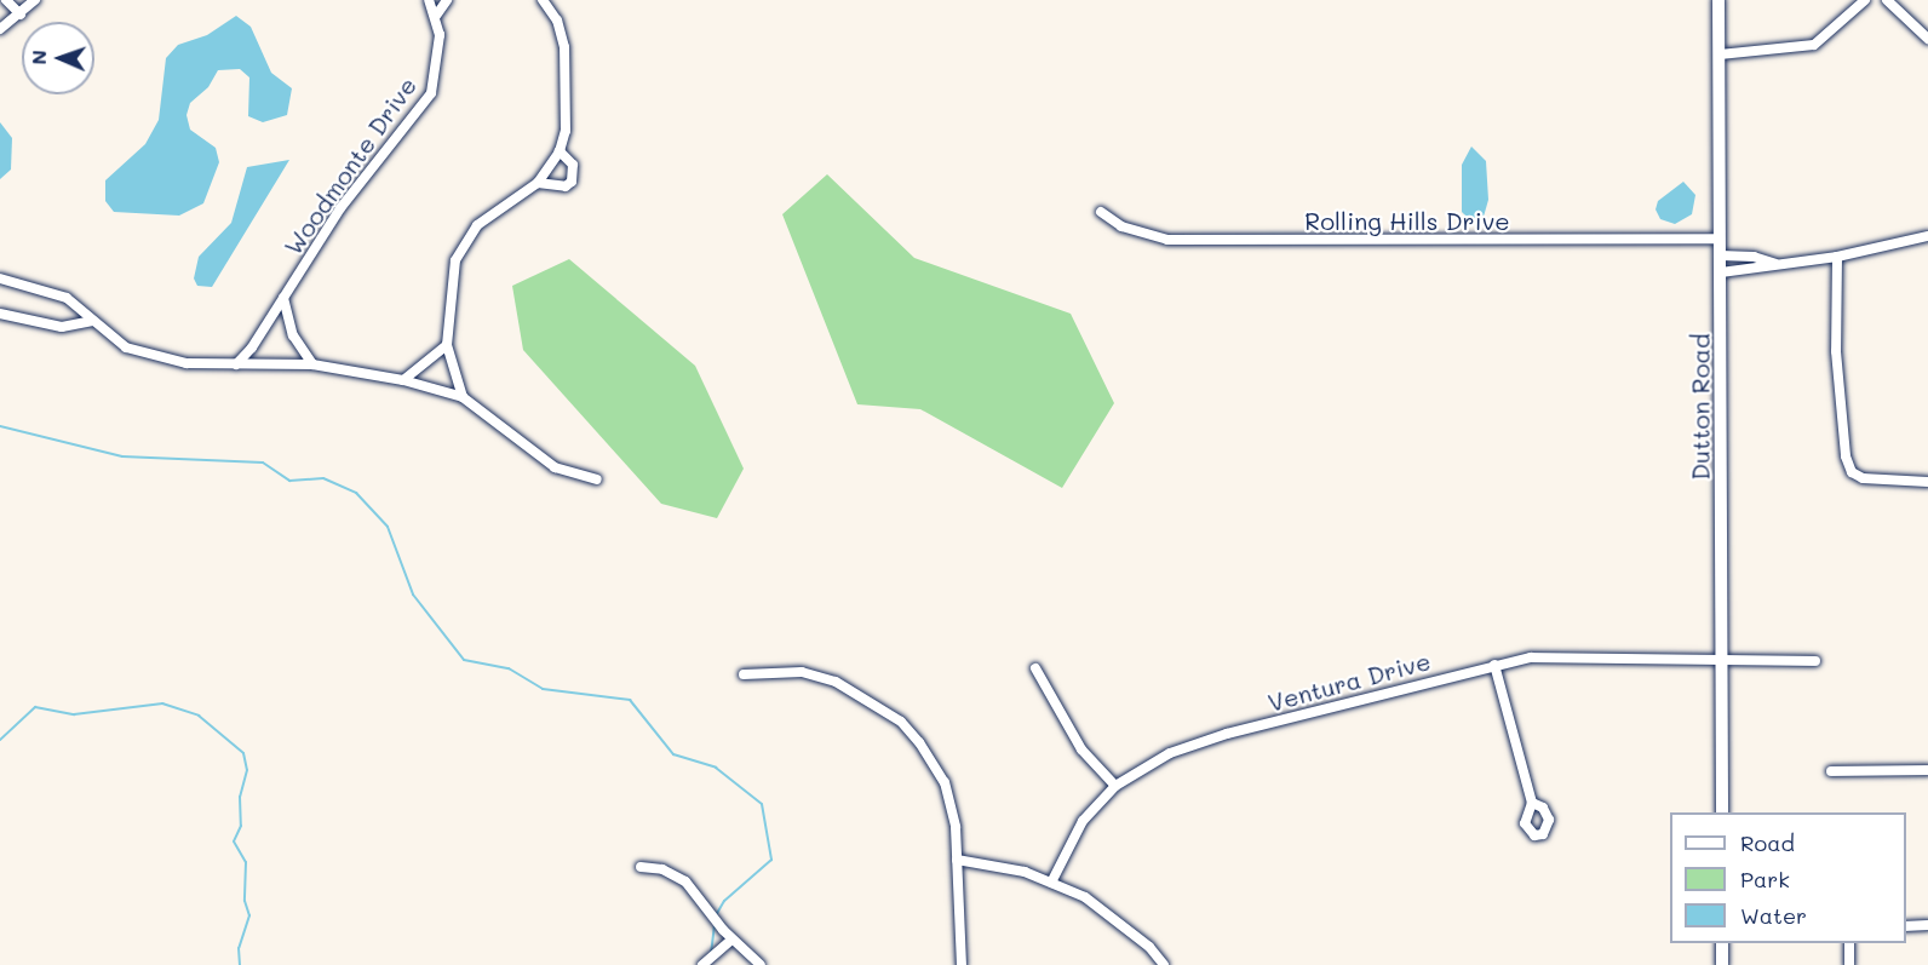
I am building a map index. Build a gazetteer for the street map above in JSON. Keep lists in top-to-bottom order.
{
  "streets": {
    "street": [
      "Woodmonte Drive",
      "Rolling Hills Drive",
      "Dutton Road",
      "Ventura Drive"
    ]
  },
  "crossings": [
    ["Rolling Hills Drive", "Dutton Road"],
    ["Dutton Road", "Ventura Drive"]
  ],
  "legend": ["Road", "Park", "Water"],
  "north": "left"
}
